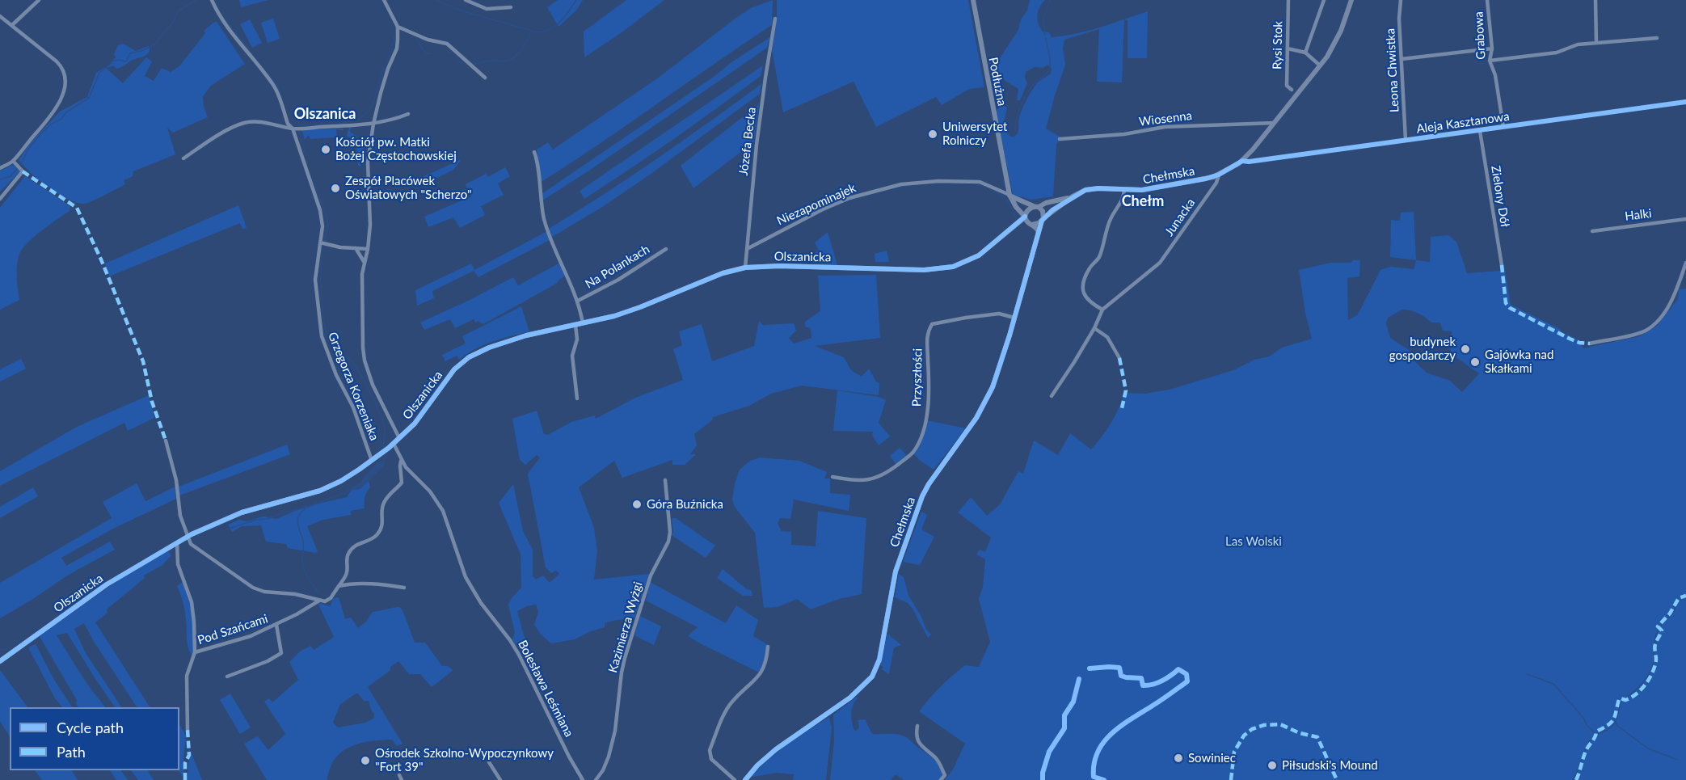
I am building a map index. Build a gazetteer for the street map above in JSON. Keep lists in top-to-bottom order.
{
  "streets": {
    "street": [
      "Grabowa",
      "Rysi Stok",
      "Leona Chwistka",
      "Podłużna",
      "Wiosenna",
      "Aleja Kasztanowa",
      "Józefa Becka",
      "Chełmska",
      "Zielony Dół",
      "Niezapominajek",
      "Halki",
      "Junacka",
      "Olszanicka",
      "Na Polankach",
      "Przyszłości",
      "Grzegorza Korzeniaka",
      "Kazimierza Wyżgi",
      "Pod Szańcami",
      "Bolesława Leśmiana"
    ]
  },
  "crossings": [
    ["Grabowa", "Aleja Kasztanowa"],
    ["Leona Chwistka", "Aleja Kasztanowa"],
    ["Podłużna", "Chełmska"],
    ["Podłużna", "Niezapominajek"],
    ["Podłużna", "Olszanicka"],
    ["Aleja Kasztanowa", "Zielony Dół"],
    ["Józefa Becka", "Niezapominajek"],
    ["Józefa Becka", "Olszanicka"],
    ["Chełmska", "Junacka"],
    ["Chełmska", "Olszanicka"],
    ["Chełmska", "Przyszłości"],
    ["Olszanicka", "Grzegorza Korzeniaka"]
  ],
  "districts": ["Olszanica", "Chełm"],
  "parks": ["Las Wolski"],
  "places": [
    "Uniwersytet Rolniczy",
    "Kościół pw. Matki Bożej Częstochowskiej",
    "Zespół Placówek Oświatowych \"Scherzo\"",
    "budynek gospodarczy",
    "Gajówka nad Skałkami",
    "Góra Buźnicka",
    "Sowiniec",
    "Ośrodek Szkolno-Wypoczynkowy \"Fort 39\"",
    "Piłsudski's Mound"
  ],
  "legend": ["Cycle path", "Path"]
}
